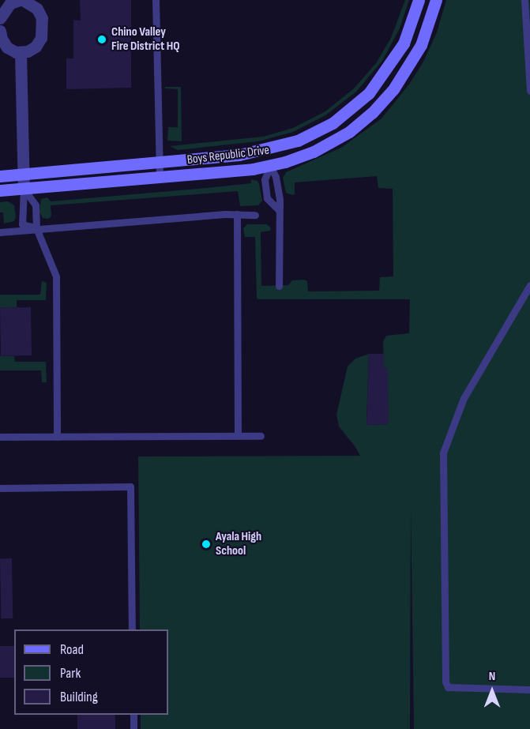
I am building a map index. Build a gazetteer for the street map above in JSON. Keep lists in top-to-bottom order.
{
  "streets": {
    "main road": ["Boys Republic Drive"]
  },
  "places": ["Chino Valley Fire District HQ", "Ayala High School"],
  "legend": ["Road", "Park", "Building"],
  "north": "top"
}
